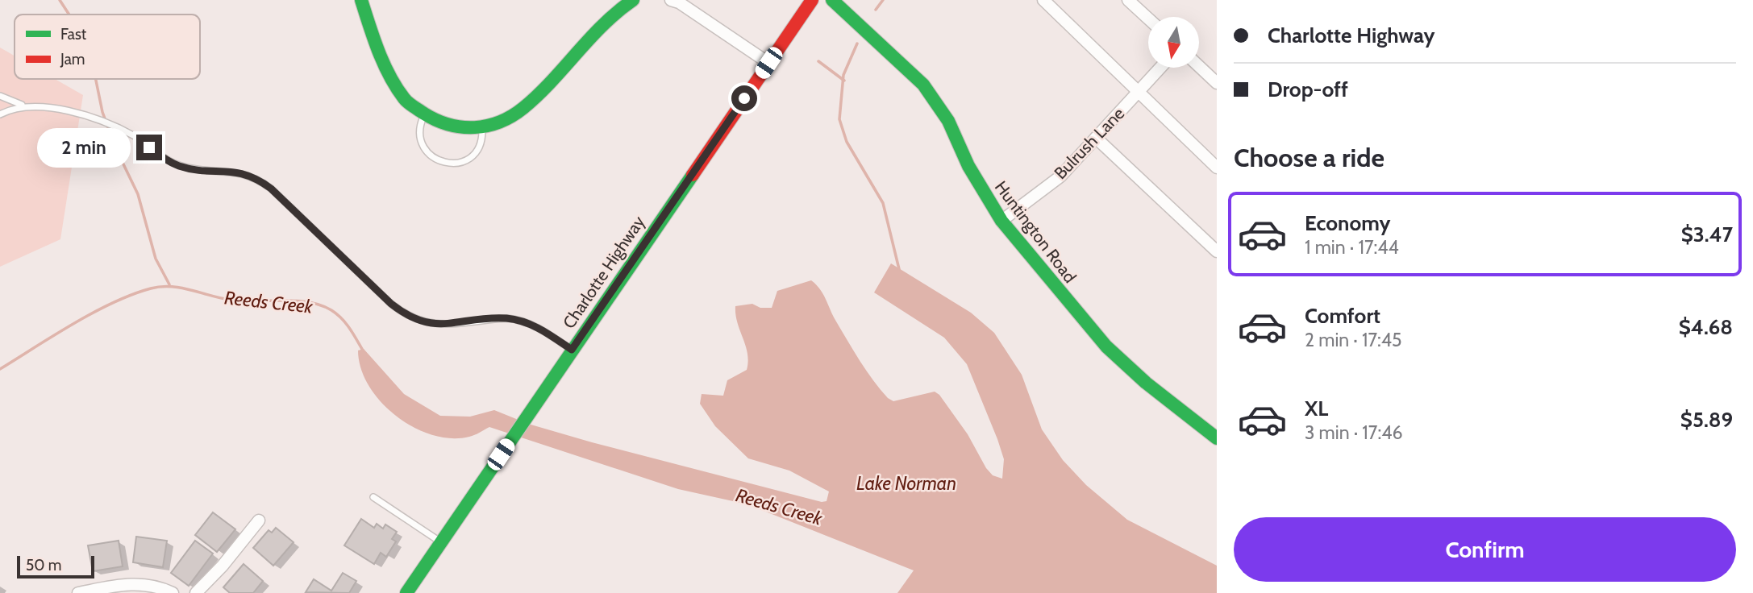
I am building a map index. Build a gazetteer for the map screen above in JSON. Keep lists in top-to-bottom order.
{
  "streets": {
    "street": ["Bulrush Lane", "Huntington Road", "Charlotte Highway"]
  },
  "crossings": [
    ["Bulrush Lane", "Huntington Road"]
  ],
  "water": ["Reeds Creek", "Lake Norman"],
  "legend": ["Fast", "Jam"],
  "scale_bar": "50 m",
  "north": "bottom",
  "page": {
    "banner": ["Charlotte Highway", "Drop-off"],
    "heading": "Choose a ride",
    "bubble": "2 min",
    "list": [
      {
        "name": "Economy",
        "note": "1 min · 17:44",
        "value": "$3.47"
      },
      {
        "name": "Comfort",
        "note": "2 min · 17:45",
        "value": "$4.68"
      },
      {
        "name": "XL",
        "note": "3 min · 17:46",
        "value": "$5.89"
      }
    ],
    "buttons": "Confirm",
    "scale": "50 m"
  }
}
